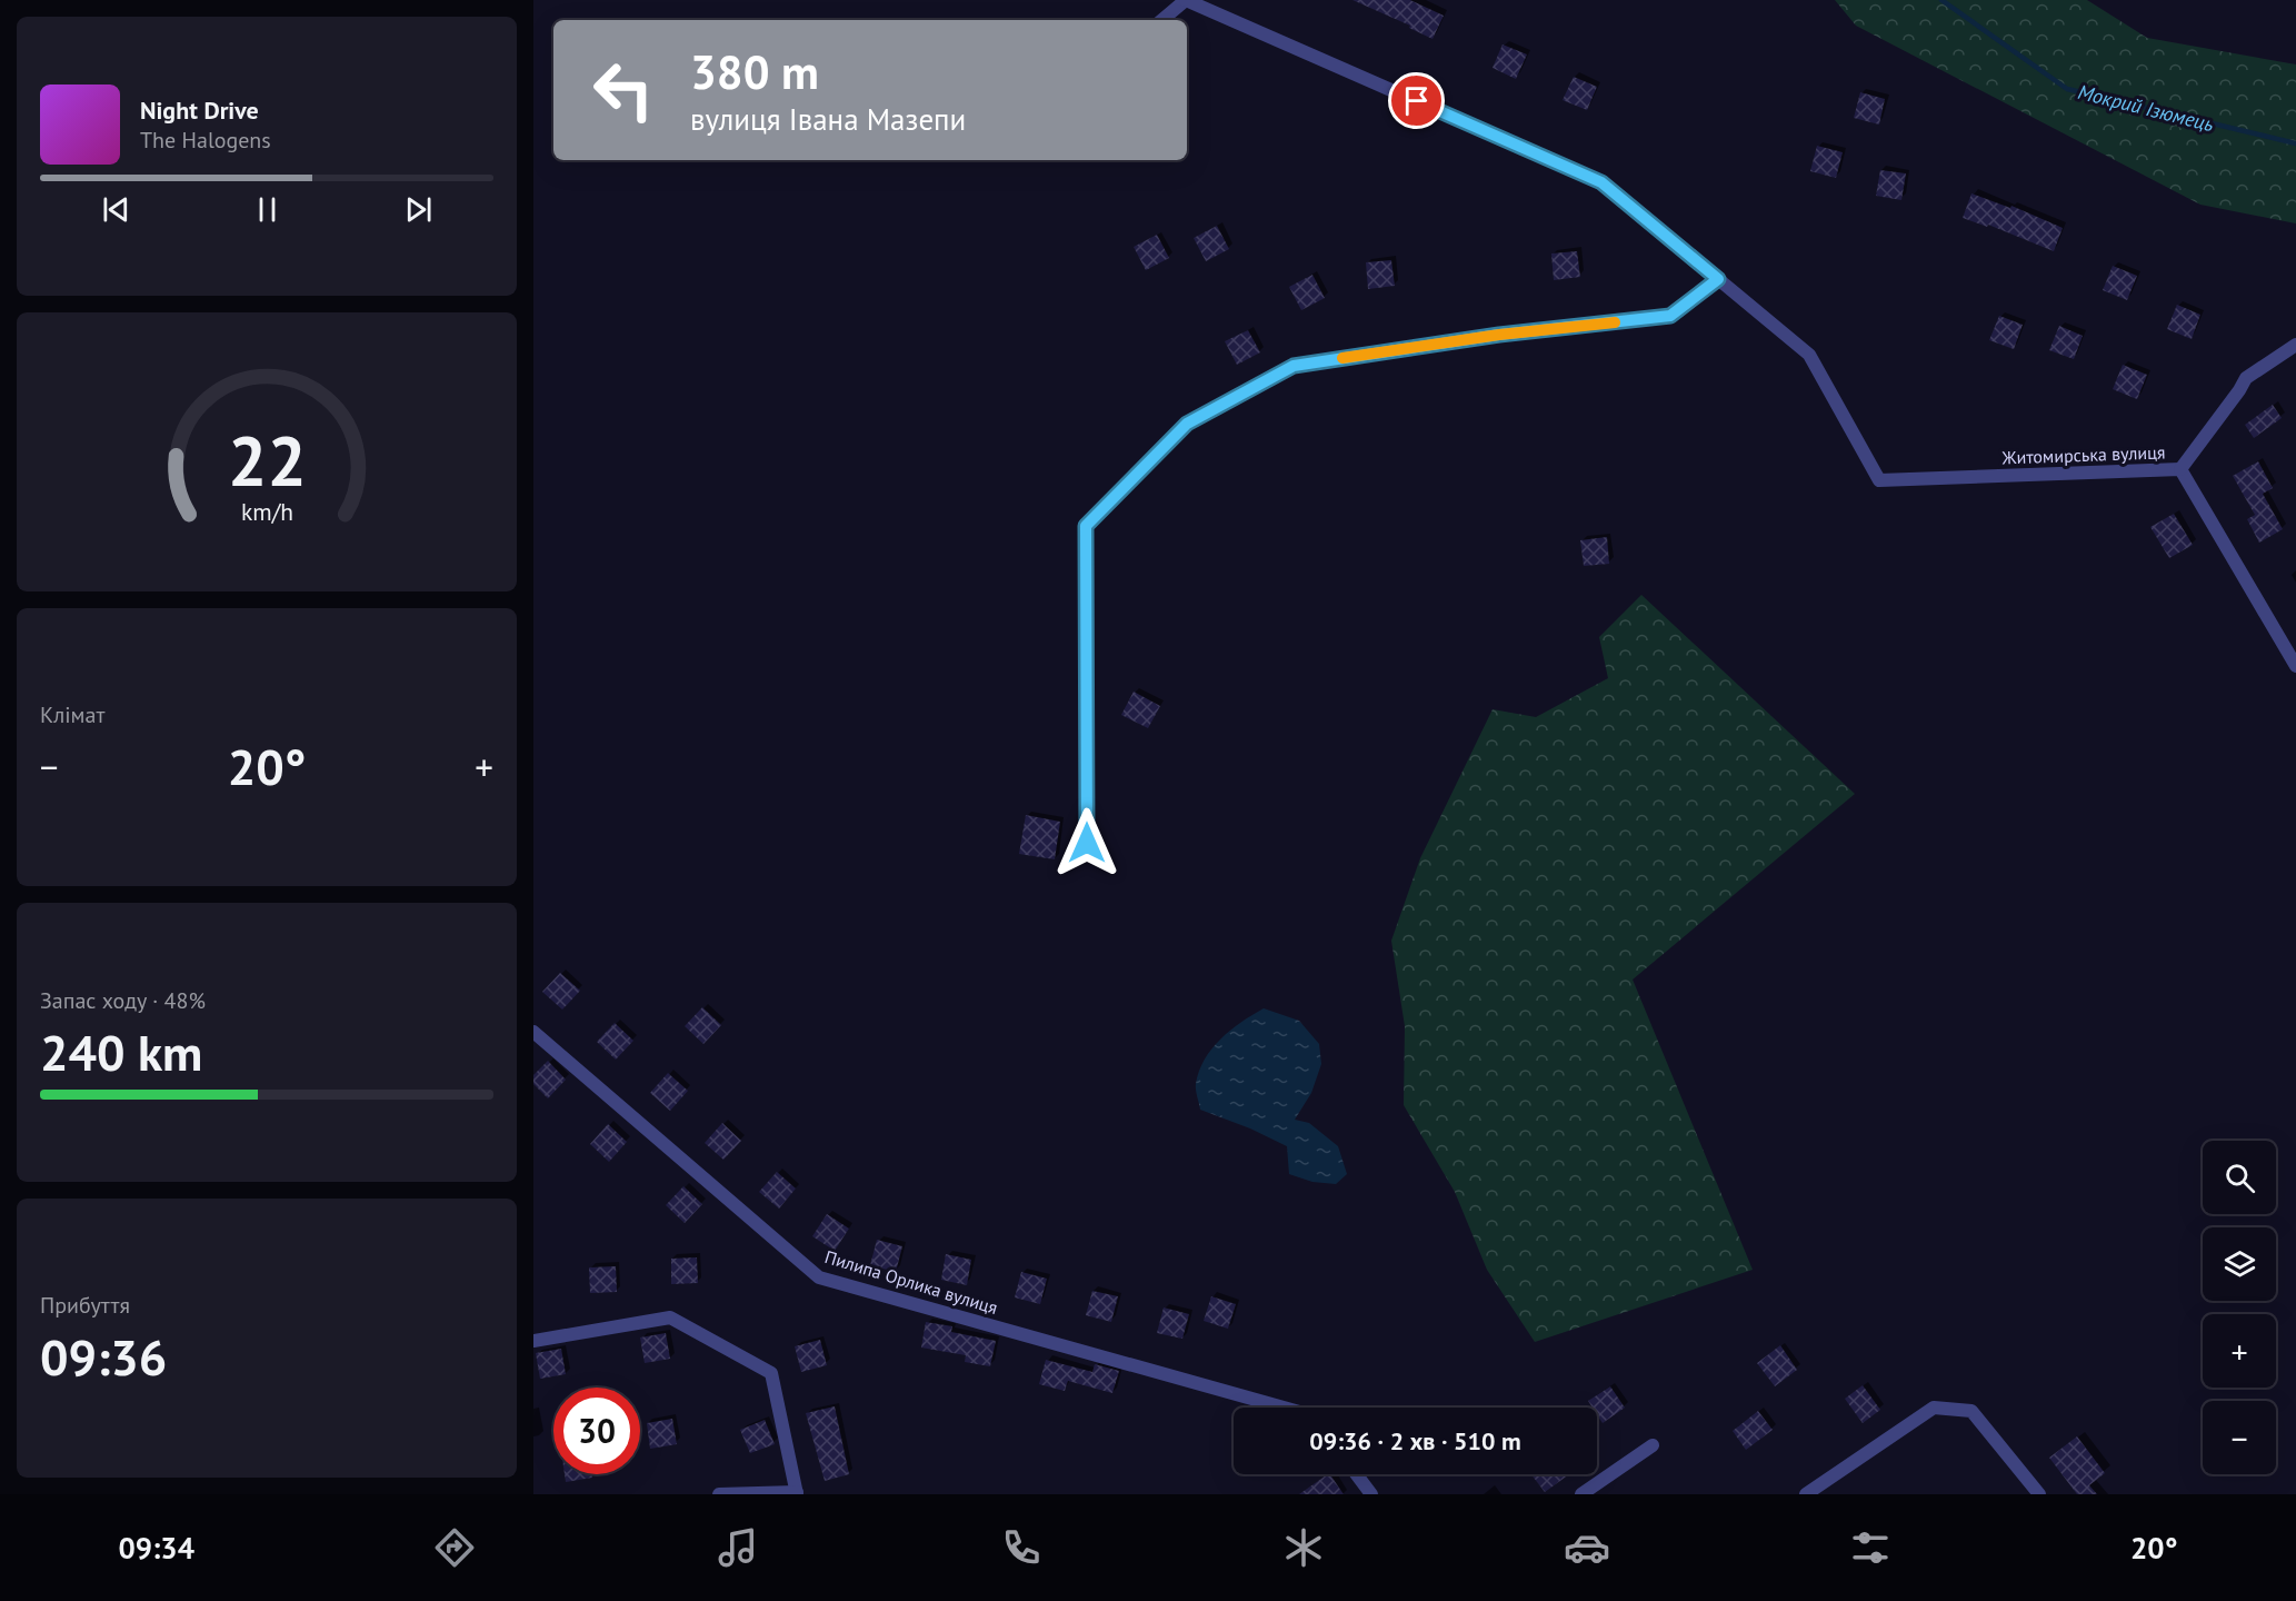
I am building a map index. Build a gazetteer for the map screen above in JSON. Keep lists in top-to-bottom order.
{
  "streets": {
    "street": ["Житомирська вулиця", "Пилипа Орлика вулиця"]
  },
  "water": ["Мокрий Ізюмець"],
  "page": {
    "turn": ["380 m", "вулиця Івана Мазепи"],
    "song": ["Night Drive", "The Halogens"],
    "tile": [
      "Клімат",
      ["Запас ходу · 48%", "240 km"],
      ["Прибуття", "09:36"]
    ],
    "heat": ["−", "20°", "+"],
    "map_buttons": ["+", "−"],
    "limit": "30",
    "trip": "09:36 · 2 хв · 510 m",
    "tabs": ["09:34", "20°"],
    "gauge": ["22", "km/h"]
  }
}
